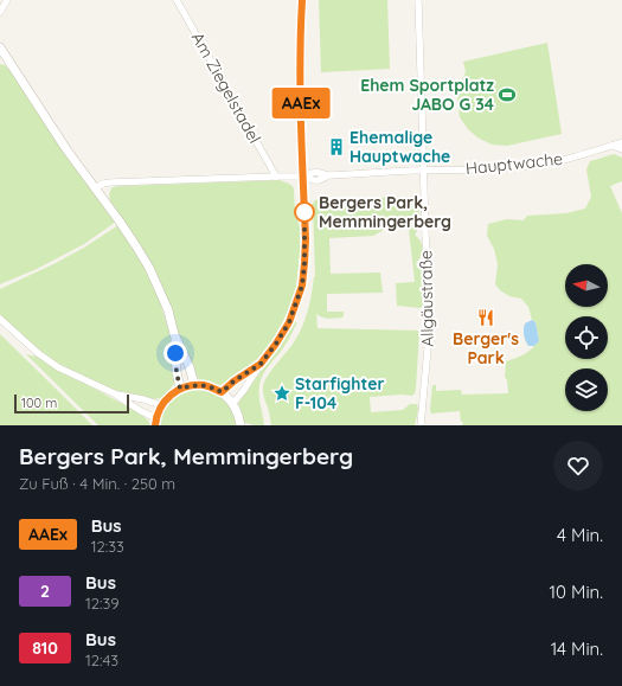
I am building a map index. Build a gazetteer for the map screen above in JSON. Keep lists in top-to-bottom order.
{
  "streets": {
    "street": ["Am Ziegelstadel", "Hauptwache", "Allgäustraße"]
  },
  "crossings": [
    ["Am Ziegelstadel", "Hauptwache"],
    ["Hauptwache", "Allgäustraße"]
  ],
  "places": {
    "sports": ["Ehem Sportplatz JABO G 34"],
    "building": ["Ehemalige Hauptwache"],
    "other": ["Bergers Park, Memmingerberg"],
    "restaurant": ["Berger's Park"],
    "place": ["Starfighter F-104"]
  },
  "lines": ["bus line AAEx"],
  "scale_bar": "100 m",
  "north": "left",
  "page": {
    "on_map": "AAEx",
    "scale": "100 m",
    "heading": ["Bergers Park, Memmingerberg", "Zu Fuß · 4 Min. · 250 m"],
    "list": [
      {
        "mark": "AAEx",
        "name": "Bus",
        "note": "12:33",
        "value": "4 Min."
      },
      {
        "mark": "2",
        "name": "Bus",
        "note": "12:39",
        "value": "10 Min."
      },
      {
        "mark": "810",
        "name": "Bus",
        "note": "12:43",
        "value": "14 Min."
      }
    ]
  }
}
